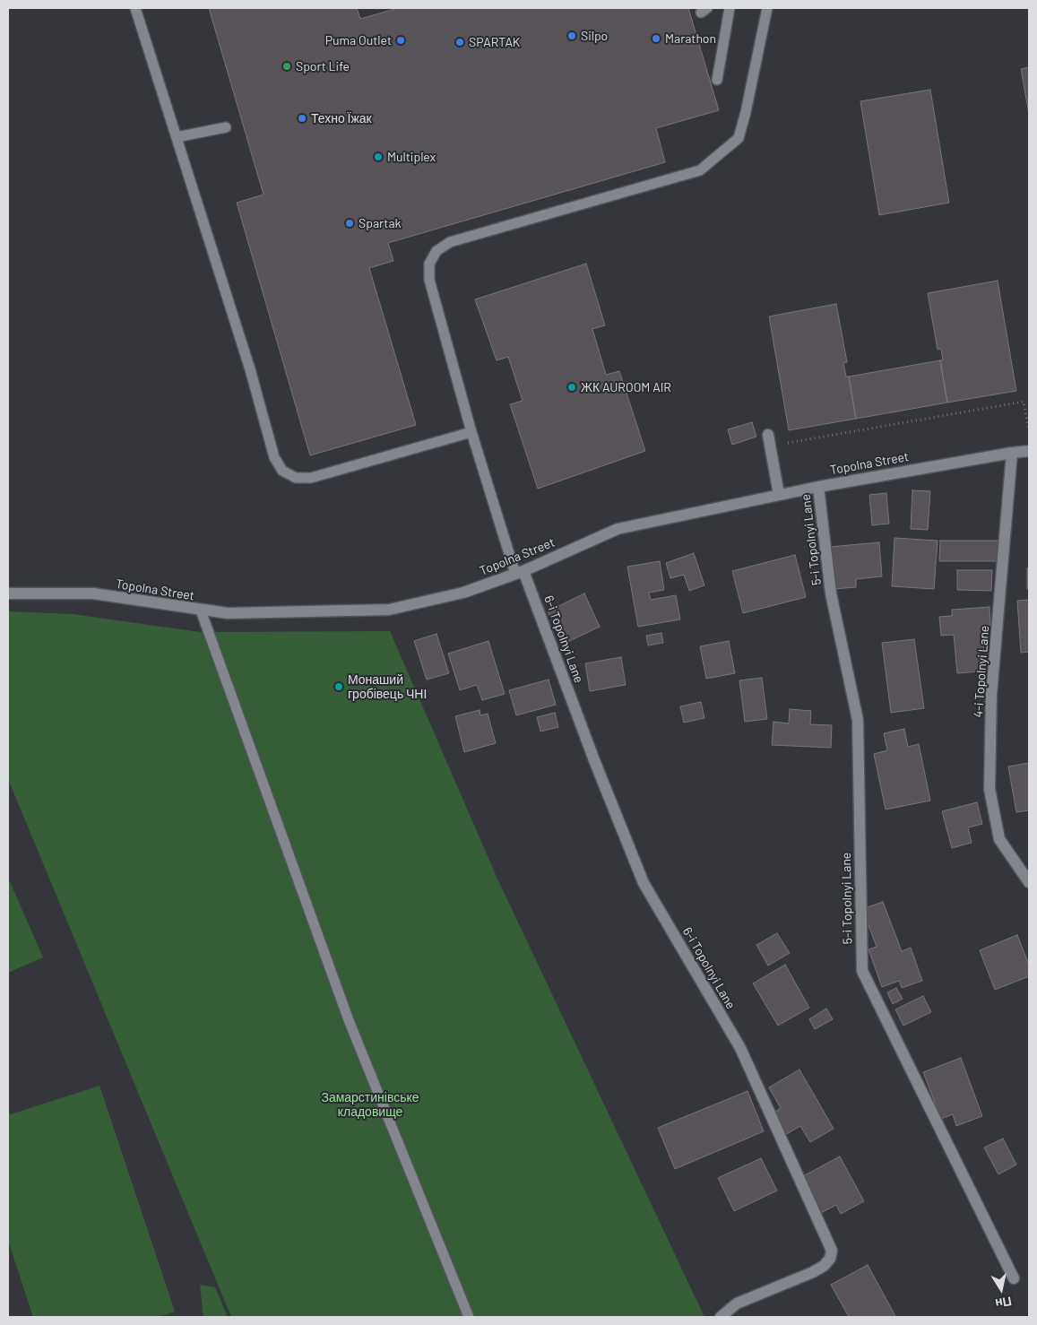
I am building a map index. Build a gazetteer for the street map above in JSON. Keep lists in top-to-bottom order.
{
  "streets": {
    "street": [
      "Topolna Street",
      "5-i Topolnyi Lane",
      "6-i Topolnyi Lane",
      "4-i Topolnyi Lane"
    ]
  },
  "crossings": [
    ["Topolna Street", "5-i Topolnyi Lane"],
    ["Topolna Street", "6-i Topolnyi Lane"],
    ["Topolna Street", "4-i Topolnyi Lane"]
  ],
  "parks": ["Замарстинівське кладовище"],
  "places": [
    "Silpo",
    "Marathon",
    "Puma Outlet",
    "SPARTAK",
    "Sport Life",
    "Техно Їжак",
    "Multiplex",
    "Spartak",
    "ЖК AUROOM AIR",
    "Монаший гробівець ЧНІ"
  ],
  "north": "bottom"
}
